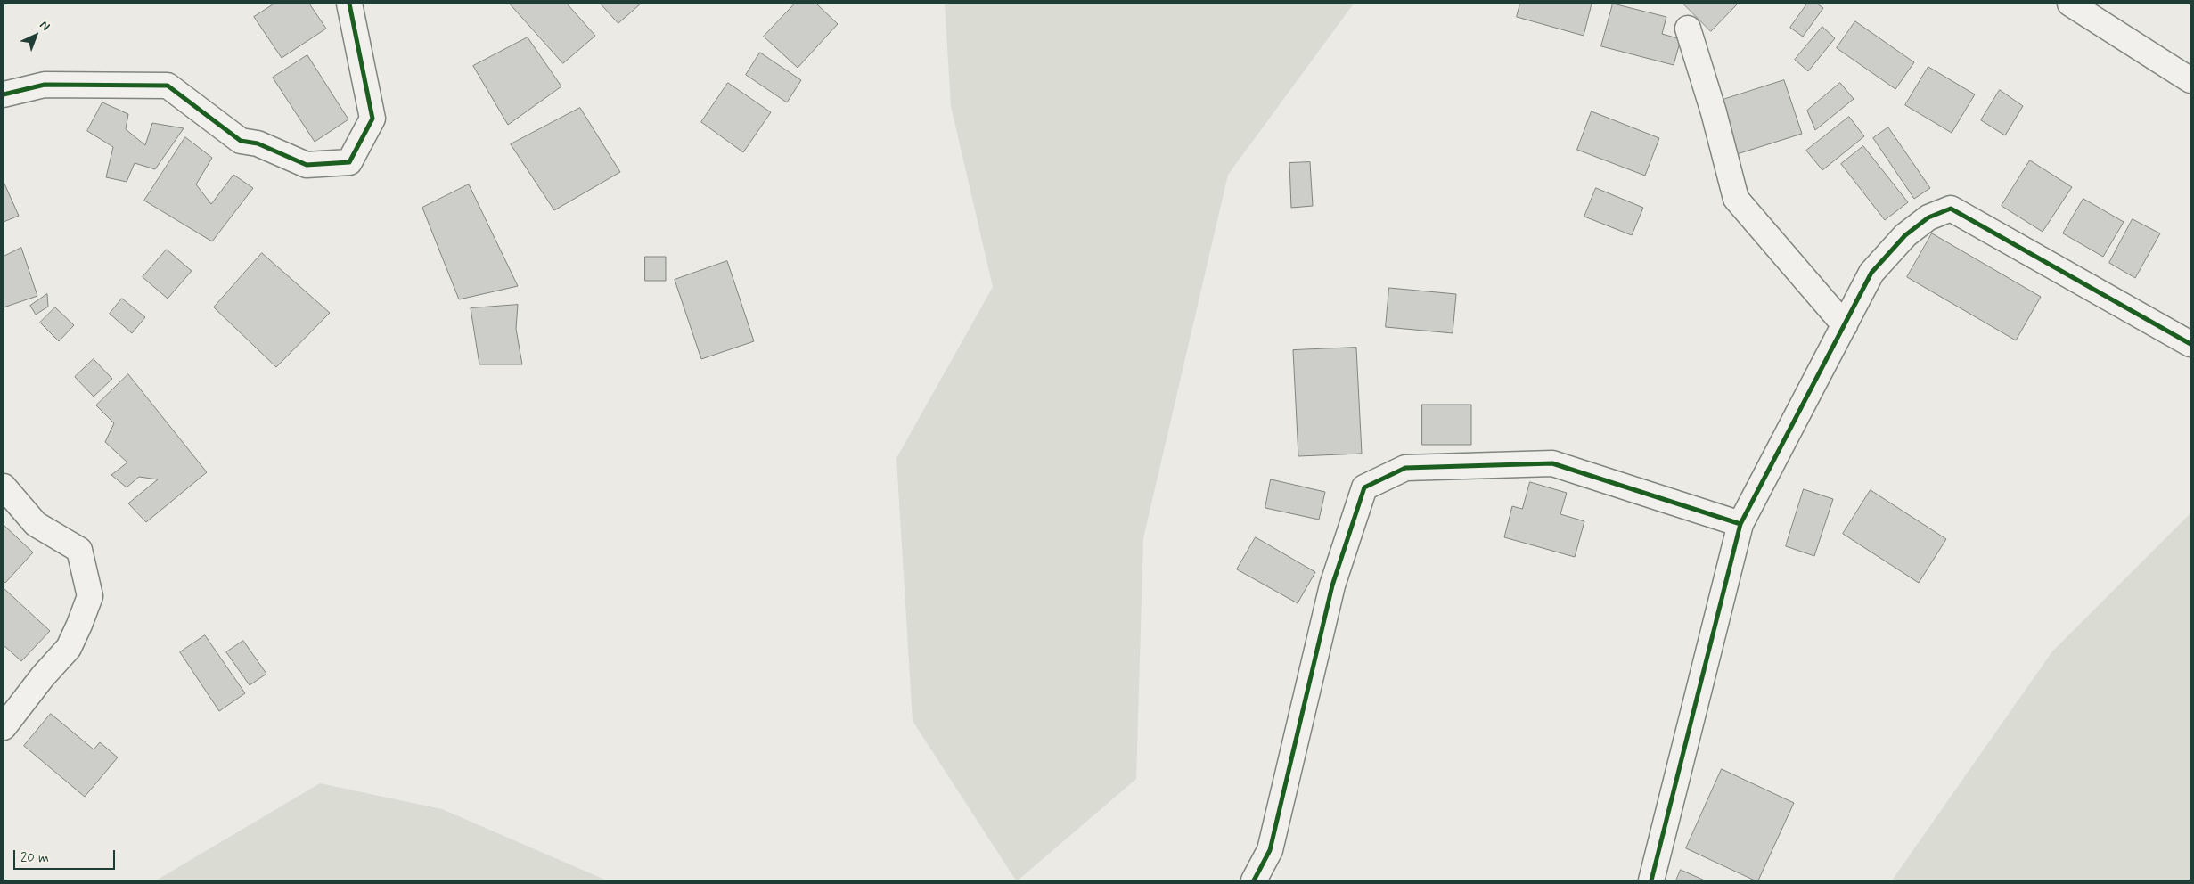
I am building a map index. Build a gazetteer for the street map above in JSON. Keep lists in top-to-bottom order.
{
  "scale_bar": "20 m",
  "north": "top right"
}
